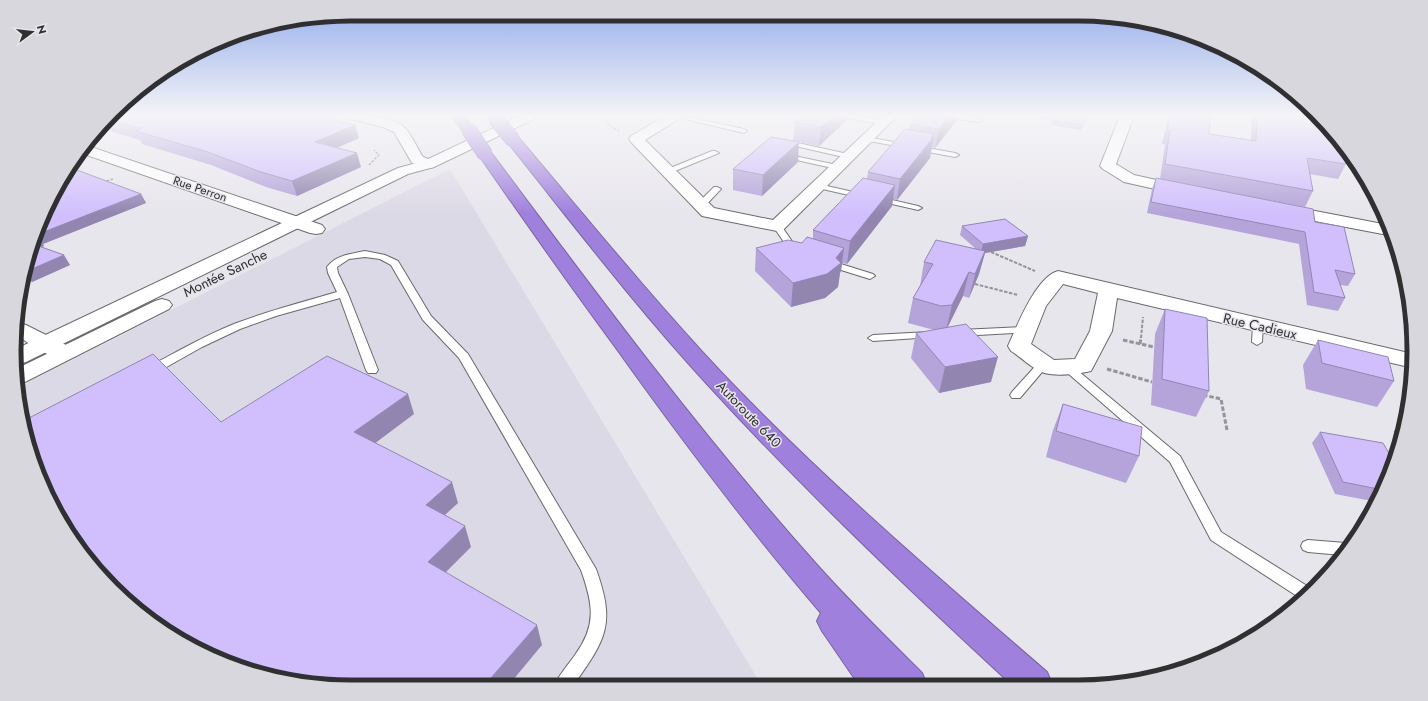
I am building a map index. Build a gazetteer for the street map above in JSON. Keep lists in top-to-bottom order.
{
  "streets": {
    "highway": ["Autoroute 640"],
    "street": ["Rue Perron", "Montée Sanche", "Rue Cadieux"]
  },
  "crossings": [
    ["Rue Perron", "Montée Sanche"]
  ],
  "north": "right"
}
